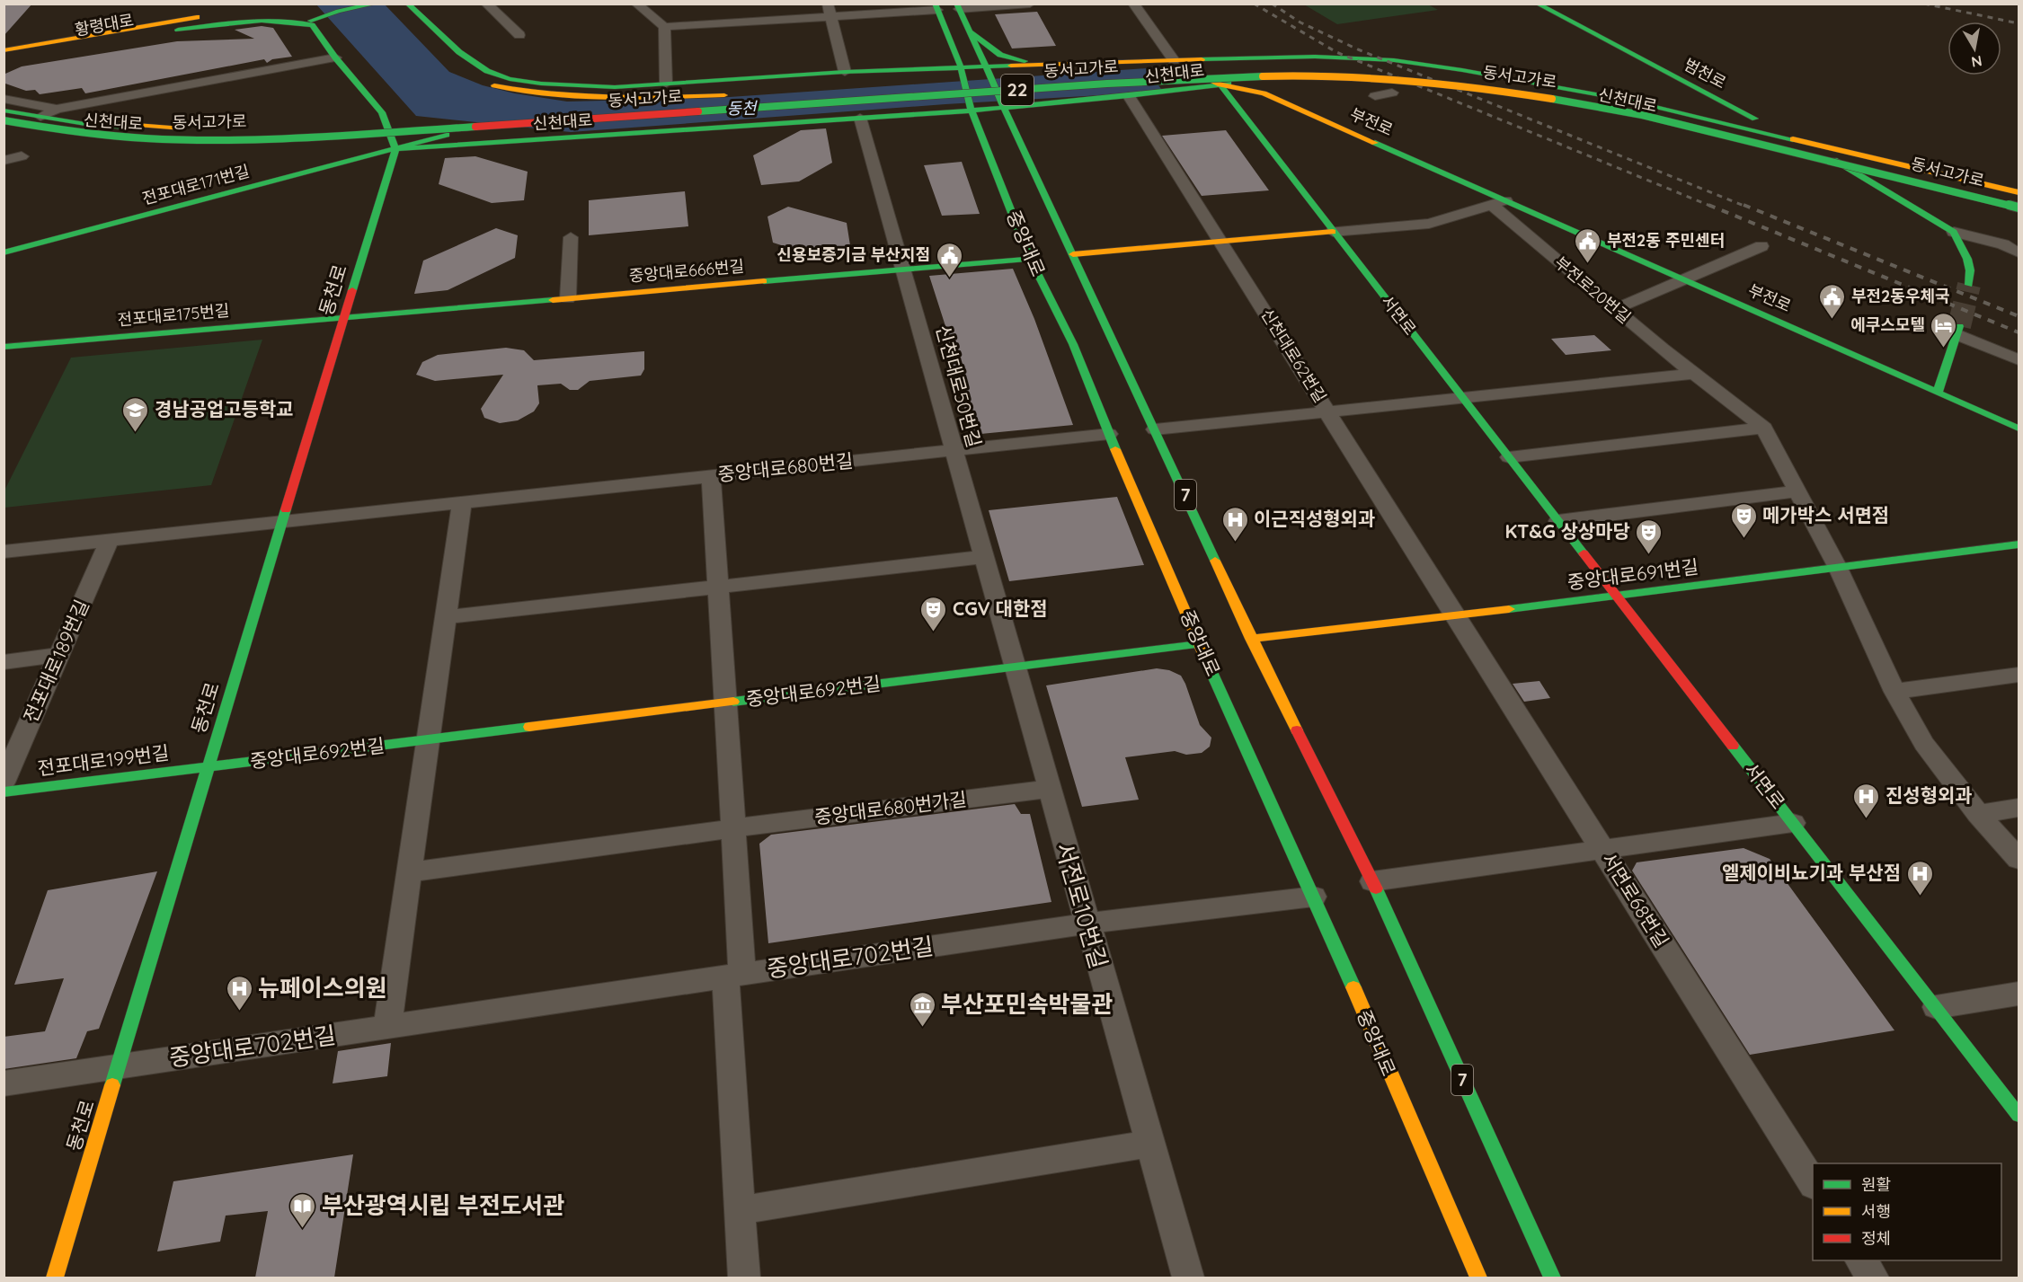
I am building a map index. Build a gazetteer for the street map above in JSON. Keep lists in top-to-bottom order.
{
  "streets": {
    "main road": [
      "황령대로",
      "동서고가로",
      "신천대로",
      "범천로",
      "22",
      "부전로",
      "전포대로171번길",
      "중앙대로",
      "중앙대로666번길",
      "동천로",
      "전포대로175번길",
      "서면로",
      "7",
      "중앙대로691번길",
      "중앙대로692번길",
      "전포대로199번길"
    ],
    "street": [
      "부전로20번길",
      "신천대로62번길",
      "신천대로50번길",
      "중앙대로680번길",
      "전포대로189번길",
      "중앙대로680번가길",
      "서면로68번길",
      "서전로10번길",
      "중앙대로702번길"
    ]
  },
  "crossings": [
    ["동서고가로", "신천대로"],
    ["신천대로", "범천로"],
    ["신천대로", "부전로"],
    ["신천대로", "전포대로171번길"],
    ["신천대로", "중앙대로"],
    ["신천대로", "동천로"],
    ["신천대로", "서면로"],
    ["신천대로", "신천대로62번길"],
    ["신천대로", "신천대로50번길"],
    ["부전로", "부전로20번길"],
    ["부전로", "서면로"],
    ["전포대로171번길", "동천로"],
    ["중앙대로", "중앙대로666번길"],
    ["중앙대로", "중앙대로680번길"],
    ["중앙대로", "중앙대로691번길"],
    ["중앙대로", "중앙대로692번길"],
    ["중앙대로", "중앙대로702번길"],
    ["중앙대로666번길", "동천로"],
    ["중앙대로666번길", "전포대로175번길"],
    ["중앙대로666번길", "신천대로50번길"],
    ["동천로", "전포대로175번길"],
    ["동천로", "중앙대로680번길"],
    ["동천로", "중앙대로692번길"],
    ["동천로", "전포대로199번길"],
    ["동천로", "중앙대로702번길"],
    ["부전로20번길", "중앙대로691번길"],
    ["서면로", "중앙대로691번길"],
    ["신천대로62번길", "중앙대로691번길"],
    ["신천대로62번길", "서면로68번길"],
    ["신천대로50번길", "중앙대로680번길"],
    ["신천대로50번길", "중앙대로692번길"],
    ["신천대로50번길", "서전로10번길"],
    ["중앙대로691번길", "서면로68번길"],
    ["중앙대로692번길", "전포대로199번길"],
    ["중앙대로692번길", "서전로10번길"],
    ["중앙대로680번가길", "서전로10번길"],
    ["서전로10번길", "중앙대로702번길"]
  ],
  "water": ["동천"],
  "places": {
    "public building": ["부전2동 주민센터", "신용보증기금 부산지점", "부전2동우체국"],
    "hotel": ["에쿠스모텔"],
    "school or university": ["경남공업고등학교"],
    "theatre": ["메가박스 서면점", "KT&G 상상마당", "CGV 대한점"],
    "hospital": [
      "이근직성형외과",
      "진성형외과",
      "엘제이비뇨기과 부산점",
      "뉴페이스의원"
    ],
    "museum": ["부산포민속박물관"],
    "library": ["부산광역시립 부전도서관"]
  },
  "legend": ["원활", "서행", "정체"],
  "north": "bottom"
}
